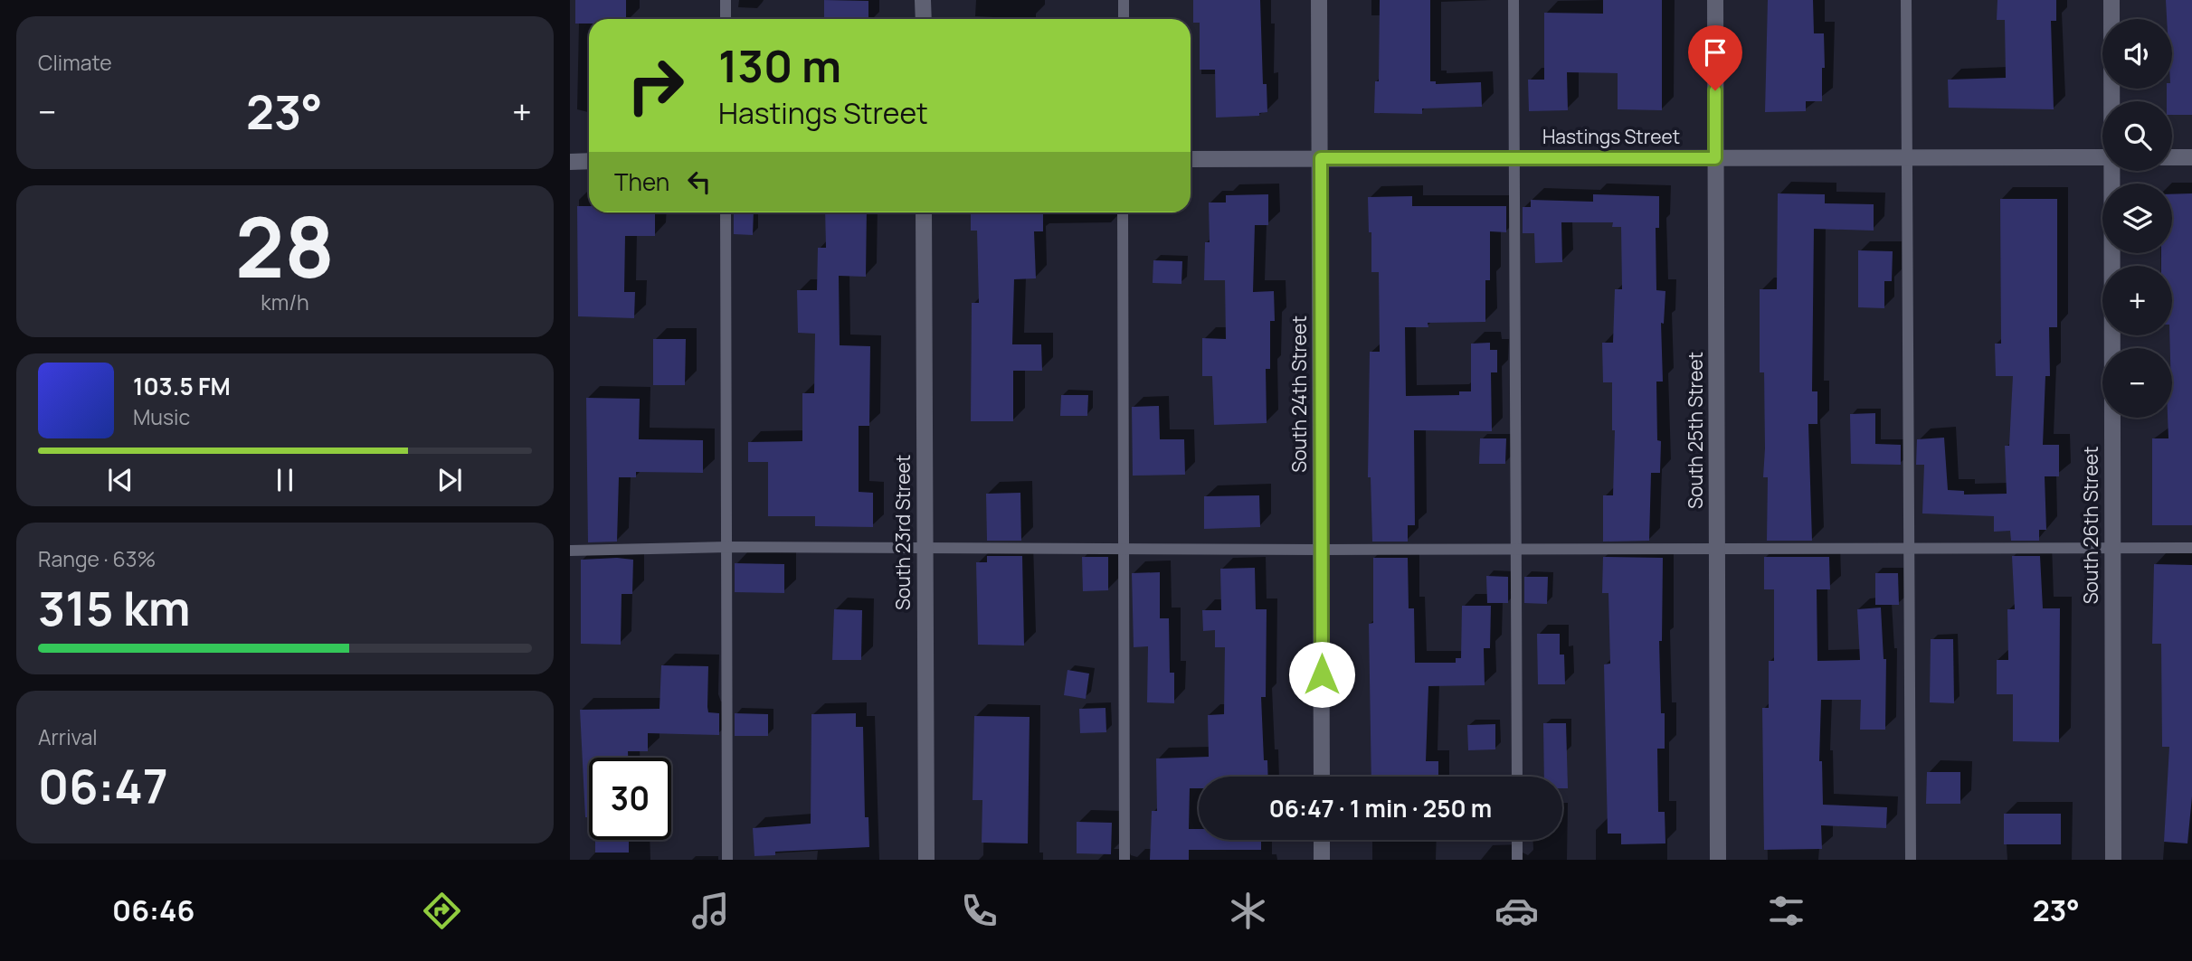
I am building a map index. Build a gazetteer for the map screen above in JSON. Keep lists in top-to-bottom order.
{
  "streets": {
    "street": [
      "Hastings Street",
      "South 24th Street",
      "South 25th Street",
      "South 26th Street",
      "South 23rd Street"
    ]
  },
  "crossings": [
    ["Hastings Street", "South 24th Street"],
    ["Hastings Street", "South 25th Street"]
  ],
  "page": {
    "tile": [
      "Climate",
      ["28", "km/h"],
      ["Range · 63%", "315 km"],
      ["Arrival", "06:47"]
    ],
    "map_buttons": ["+", "−"],
    "turn": ["130 m", "Hastings Street"],
    "heat": ["−", "23°", "+"],
    "then": "Then",
    "song": ["103.5 FM", "Music"],
    "limit": "30",
    "trip": "06:47 · 1 min · 250 m",
    "tabs": ["06:46", "23°"]
  }
}
